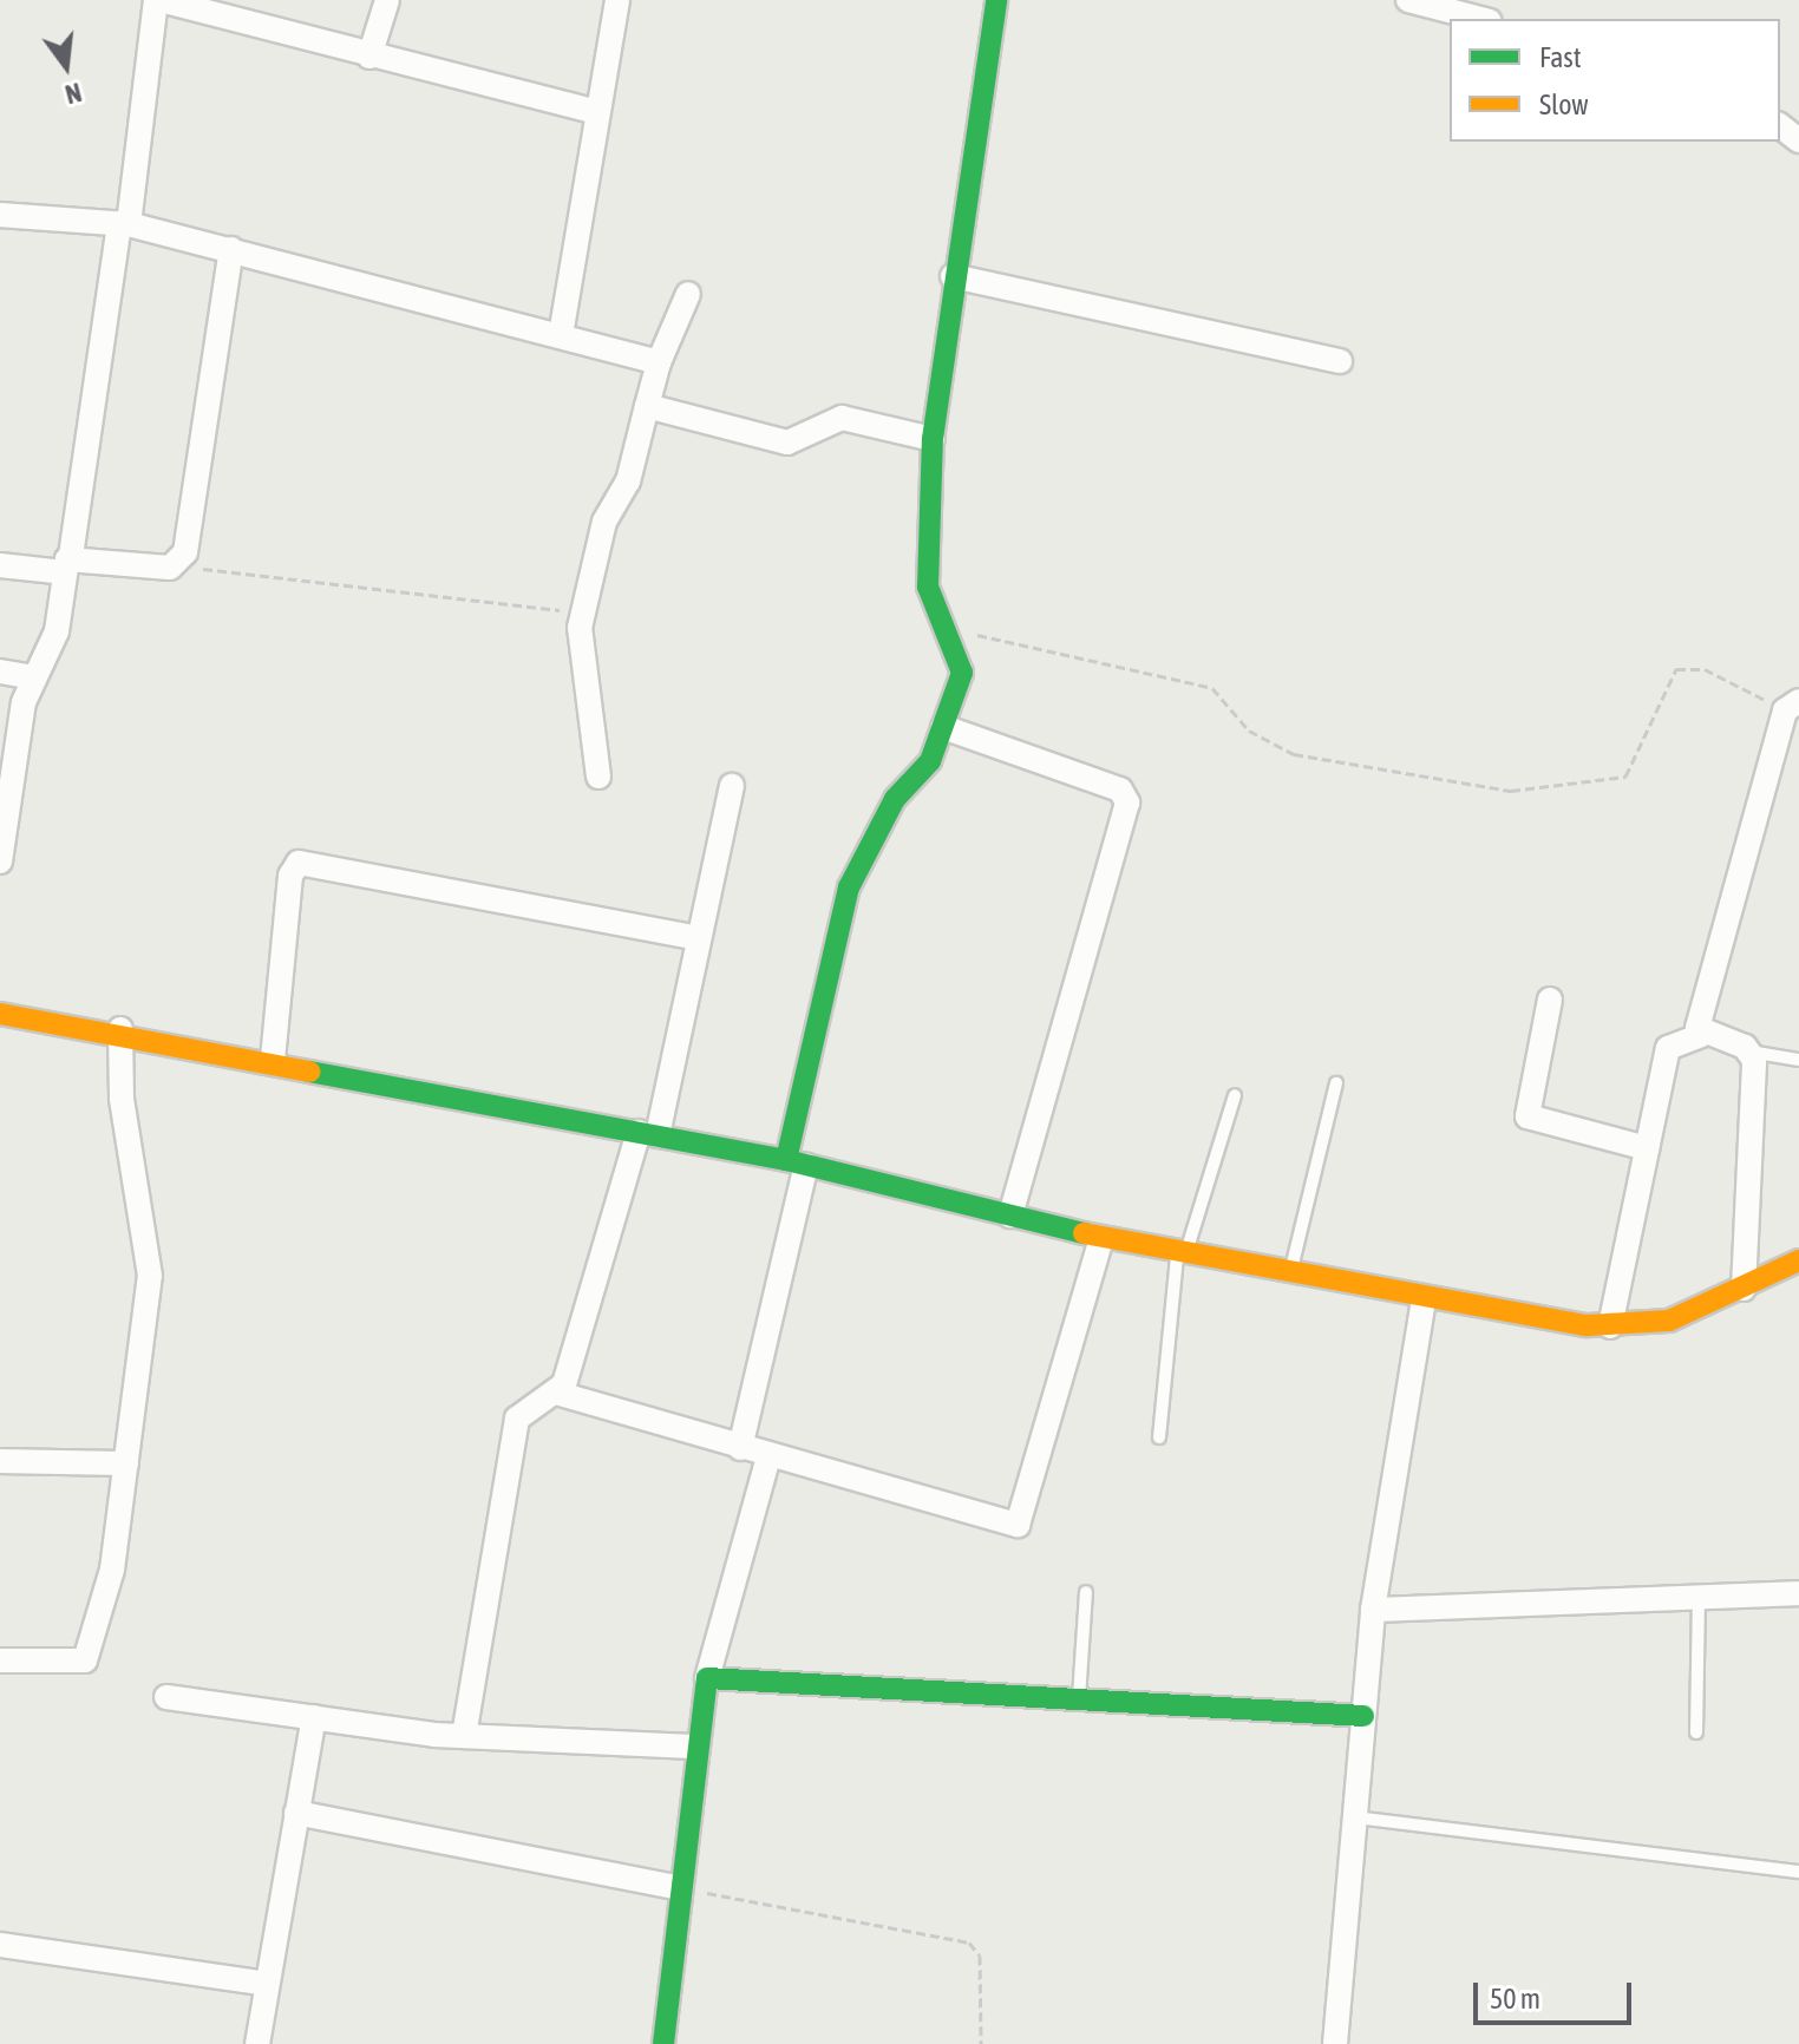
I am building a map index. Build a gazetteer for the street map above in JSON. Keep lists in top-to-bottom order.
{
  "legend": ["Fast", "Slow"],
  "scale_bar": "50 m",
  "north": "bottom"
}
